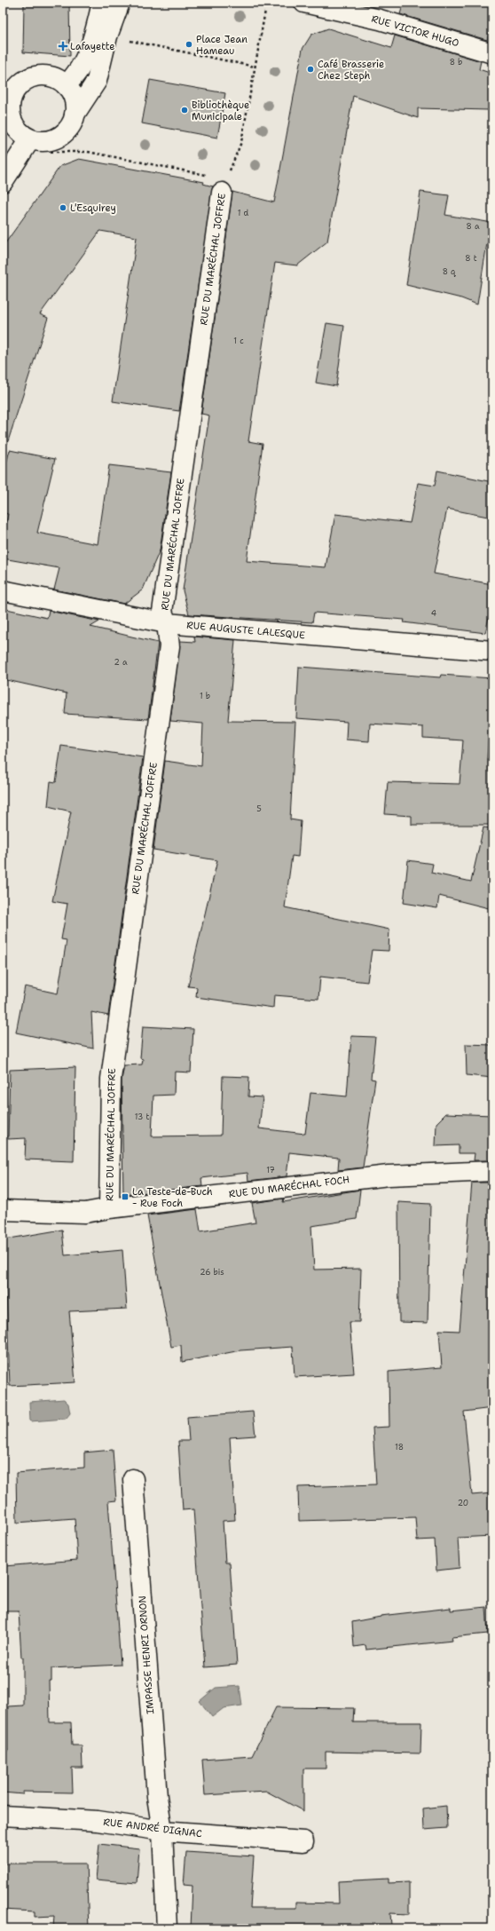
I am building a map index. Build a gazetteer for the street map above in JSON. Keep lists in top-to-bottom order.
{
  "streets": {
    "street": [
      "RUE VICTOR HUGO",
      "RUE DU MARÉCHAL JOFFRE",
      "RUE AUGUSTE LALESQUE",
      "RUE DU MARÉCHAL FOCH",
      "IMPASSE HENRI ORNON",
      "RUE ANDRÉ DIGNAC"
    ]
  },
  "crossings": [
    ["RUE DU MARÉCHAL JOFFRE", "RUE AUGUSTE LALESQUE"],
    ["RUE DU MARÉCHAL JOFFRE", "RUE DU MARÉCHAL FOCH"],
    ["IMPASSE HENRI ORNON", "RUE ANDRÉ DIGNAC"]
  ],
  "places": {
    "other": [
      "Place Jean Hameau",
      "Café Brasserie Chez Steph",
      "Bibliothèque Municipale",
      "L'Esquirey"
    ],
    "health": ["Lafayette"],
    "transit": ["La Teste-de-Buch - Rue Foch"]
  },
  "house_numbers": [
    "8 b",
    "1 d",
    "8 a",
    "8 t",
    "8 q",
    "1 c",
    "4",
    "2 a",
    "1 b",
    "5",
    "13 t",
    "17",
    "26 bis",
    "18",
    "20"
  ]
}
